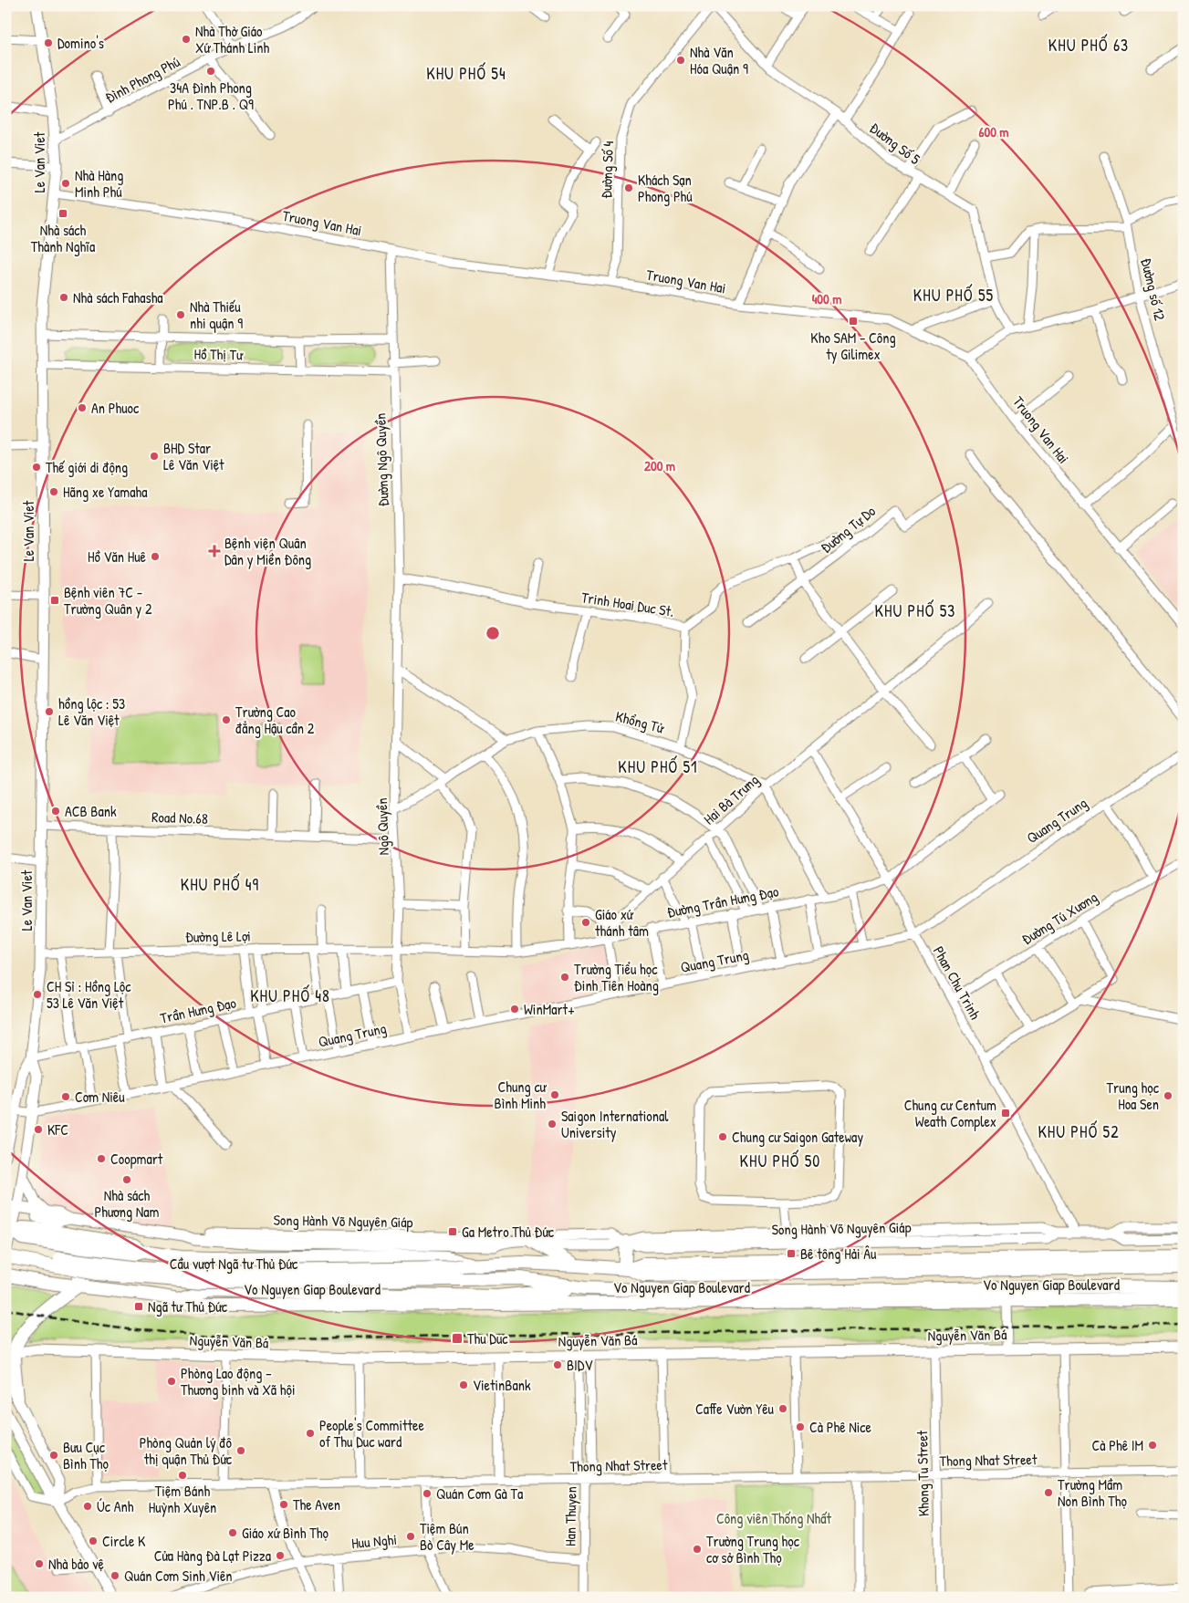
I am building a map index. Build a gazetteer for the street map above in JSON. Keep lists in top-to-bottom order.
{
  "streets": {
    "highway": ["Cầu vượt Ngã tư Thủ Đức", "Vo Nguyen Giap Boulevard"],
    "main road": ["Le Van Viet", "Song Hành Võ Nguyên Giáp", "Nguyễn Văn Bá"],
    "street": [
      "Đình Phong Phú",
      "Đường Số 5",
      "Đường Số 4",
      "Truong Van Hai",
      "Đường số 12",
      "Hồ Thị Tư",
      "Đường Ngô Quyền",
      "Đường Tự Do",
      "Trinh Hoai Duc St.",
      "Khổng Tử",
      "Hai Bà Trưng",
      "Road No.68",
      "Quang Trung",
      "Ngô Quyền",
      "Đường Trần Hưng Đạo",
      "Đường Tú Xương",
      "Đường Lê Lợi",
      "Phan Chu Trinh",
      "Trần Hưng Đạo",
      "Thong Nhat Street",
      "Khong Tu Street",
      "Han Thuyen",
      "Huu Nghi"
    ]
  },
  "crossings": [
    ["Đình Phong Phú", "Le Van Viet"],
    ["Đường Số 5", "Đường Số 4"],
    ["Le Van Viet", "Truong Van Hai"],
    ["Le Van Viet", "Hồ Thị Tư"],
    ["Le Van Viet", "Road No.68"],
    ["Le Van Viet", "Quang Trung"],
    ["Le Van Viet", "Đường Lê Lợi"],
    ["Le Van Viet", "Trần Hưng Đạo"],
    ["Le Van Viet", "Cầu vượt Ngã tư Thủ Đức"],
    ["Le Van Viet", "Vo Nguyen Giap Boulevard"],
    ["Đường Số 4", "Truong Van Hai"],
    ["Truong Van Hai", "Đường Ngô Quyền"],
    ["Hồ Thị Tư", "Đường Ngô Quyền"],
    ["Đường Ngô Quyền", "Trinh Hoai Duc St."],
    ["Đường Ngô Quyền", "Ngô Quyền"],
    ["Đường Tự Do", "Trinh Hoai Duc St."],
    ["Khổng Tử", "Hai Bà Trưng"],
    ["Khổng Tử", "Ngô Quyền"],
    ["Hai Bà Trưng", "Đường Trần Hưng Đạo"],
    ["Hai Bà Trưng", "Phan Chu Trinh"],
    ["Road No.68", "Ngô Quyền"],
    ["Quang Trung", "Ngô Quyền"],
    ["Quang Trung", "Phan Chu Trinh"],
    ["Ngô Quyền", "Đường Trần Hưng Đạo"],
    ["Ngô Quyền", "Đường Lê Lợi"],
    ["Ngô Quyền", "Trần Hưng Đạo"],
    ["Đường Trần Hưng Đạo", "Đường Lê Lợi"],
    ["Đường Trần Hưng Đạo", "Phan Chu Trinh"],
    ["Đường Tú Xương", "Phan Chu Trinh"],
    ["Phan Chu Trinh", "Song Hành Võ Nguyên Giáp"],
    ["Cầu vượt Ngã tư Thủ Đức", "Vo Nguyen Giap Boulevard"],
    ["Nguyễn Văn Bá", "Khong Tu Street"],
    ["Nguyễn Văn Bá", "Han Thuyen"],
    ["Thong Nhat Street", "Khong Tu Street"],
    ["Thong Nhat Street", "Han Thuyen"],
    ["Han Thuyen", "Huu Nghi"]
  ],
  "districts": [
    "KHU PHỐ 63",
    "KHU PHỐ 54",
    "KHU PHỐ 55",
    "KHU PHỐ 53",
    "KHU PHỐ 51",
    "KHU PHỐ 49",
    "KHU PHỐ 48",
    "KHU PHỐ 52",
    "KHU PHỐ 50"
  ],
  "parks": ["Công viên Thống Nhất"],
  "places": {
    "other": [
      "Nhà Thờ Giáo Xứ Thánh Linh",
      "Domino's",
      "Nhà Văn Hóa Quận 9",
      "34A Đình Phong Phú . TNP.B . Q9",
      "Nhà Hàng Minh Phú",
      "Khách Sạn Phong Phú",
      "Nhà sách Fahasha",
      "Nhà Thiếu nhi quận 9",
      "An Phuoc",
      "BHD Star Lê Văn Việt",
      "Thế giới di động",
      "Hãng xe Yamaha",
      "Hồ Văn Huê",
      "hồng lộc : 53 Lê Văn Việt",
      "Trường Cao đẳng Hậu cần 2",
      "ACB Bank",
      "Giáo xứ thánh tâm",
      "Trường Tiểu học Đinh Tiên Hoàng",
      "CH Sỉ : Hồng Lộc 53 Lê Văn Việt",
      "WinMart+",
      "Chung cư Bình Minh",
      "Trung học Hoa Sen",
      "Cơm Niêu",
      "Saigon International University",
      "KFC",
      "Chung cư Saigon Gateway",
      "Coopmart",
      "Nhà sách Phương Nam",
      "BIDV",
      "Phòng Lao động – Thương binh và Xã hội",
      "VietinBank",
      "Caffe Vườn Yêu",
      "Cà Phê Nice",
      "People's Committee of Thu Duc ward",
      "Cà Phê IM",
      "Phòng Quản lý đô thị quận Thủ Đức",
      "Bưu Cục Bình Thọ",
      "Tiệm Bánh Huỳnh Xuyên",
      "Trường Mầm Non Bình Thọ",
      "Quán Cơm Gà Ta",
      "The Aven",
      "Úc Anh",
      "Giáo xứ Bình Thọ",
      "Tiệm Bún Bò Cây Me",
      "Circle K",
      "Trường Trung học cơ sở Bình Thọ",
      "Cửa Hàng Đà Lạt Pizza",
      "Nhà bảo vệ",
      "Quán Cơm Sinh Viên"
    ],
    "transit": [
      "Nhà sách Thành Nghĩa",
      "Kho SAM - Công ty Gilimex",
      "Bệnh viên 7C - Trường Quân y 2",
      "Chung cư Centum Weath Complex",
      "Ga Metro Thủ Đức",
      "Bê tông Hải Âu",
      "Ngã tư Thủ Đức",
      "Thu Duc"
    ],
    "health": ["Bệnh viện Quân Dân y Miền Đông"]
  },
  "rings": ["600 m", "400 m", "200 m"]
}
